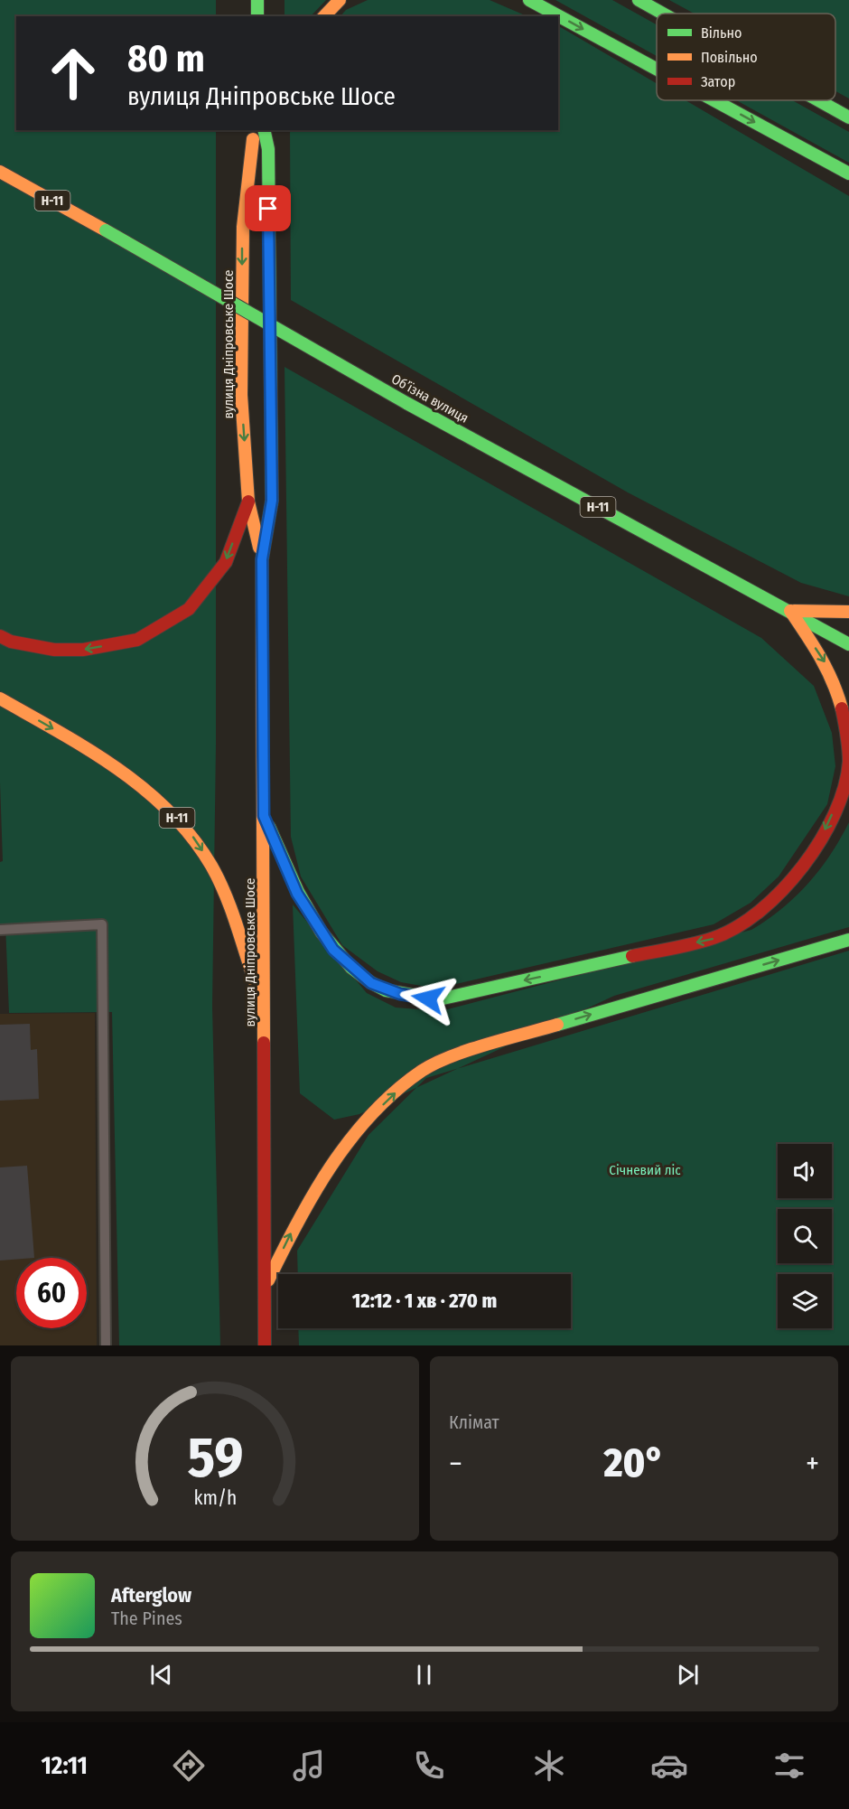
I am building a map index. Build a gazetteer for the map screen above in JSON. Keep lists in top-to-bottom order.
{
  "streets": {
    "main road": ["Н-11", "вулиця Дніпровське Шосе", "Обʼїзна вулиця"]
  },
  "crossings": [
    ["Н-11", "вулиця Дніпровське Шосе"],
    ["Н-11", "Обʼїзна вулиця"]
  ],
  "parks": ["Січневий ліс"],
  "legend": ["Вільно", "Повільно", "Затор"],
  "page": {
    "turn": ["80 m", "вулиця Дніпровське Шосе"],
    "limit": "60",
    "trip": "12:12 · 1 хв · 270 m",
    "tile": "Клімат",
    "heat": ["−", "20°", "+"],
    "song": ["Afterglow", "The Pines"],
    "tabs": "12:11",
    "gauge": ["59", "km/h"]
  }
}
